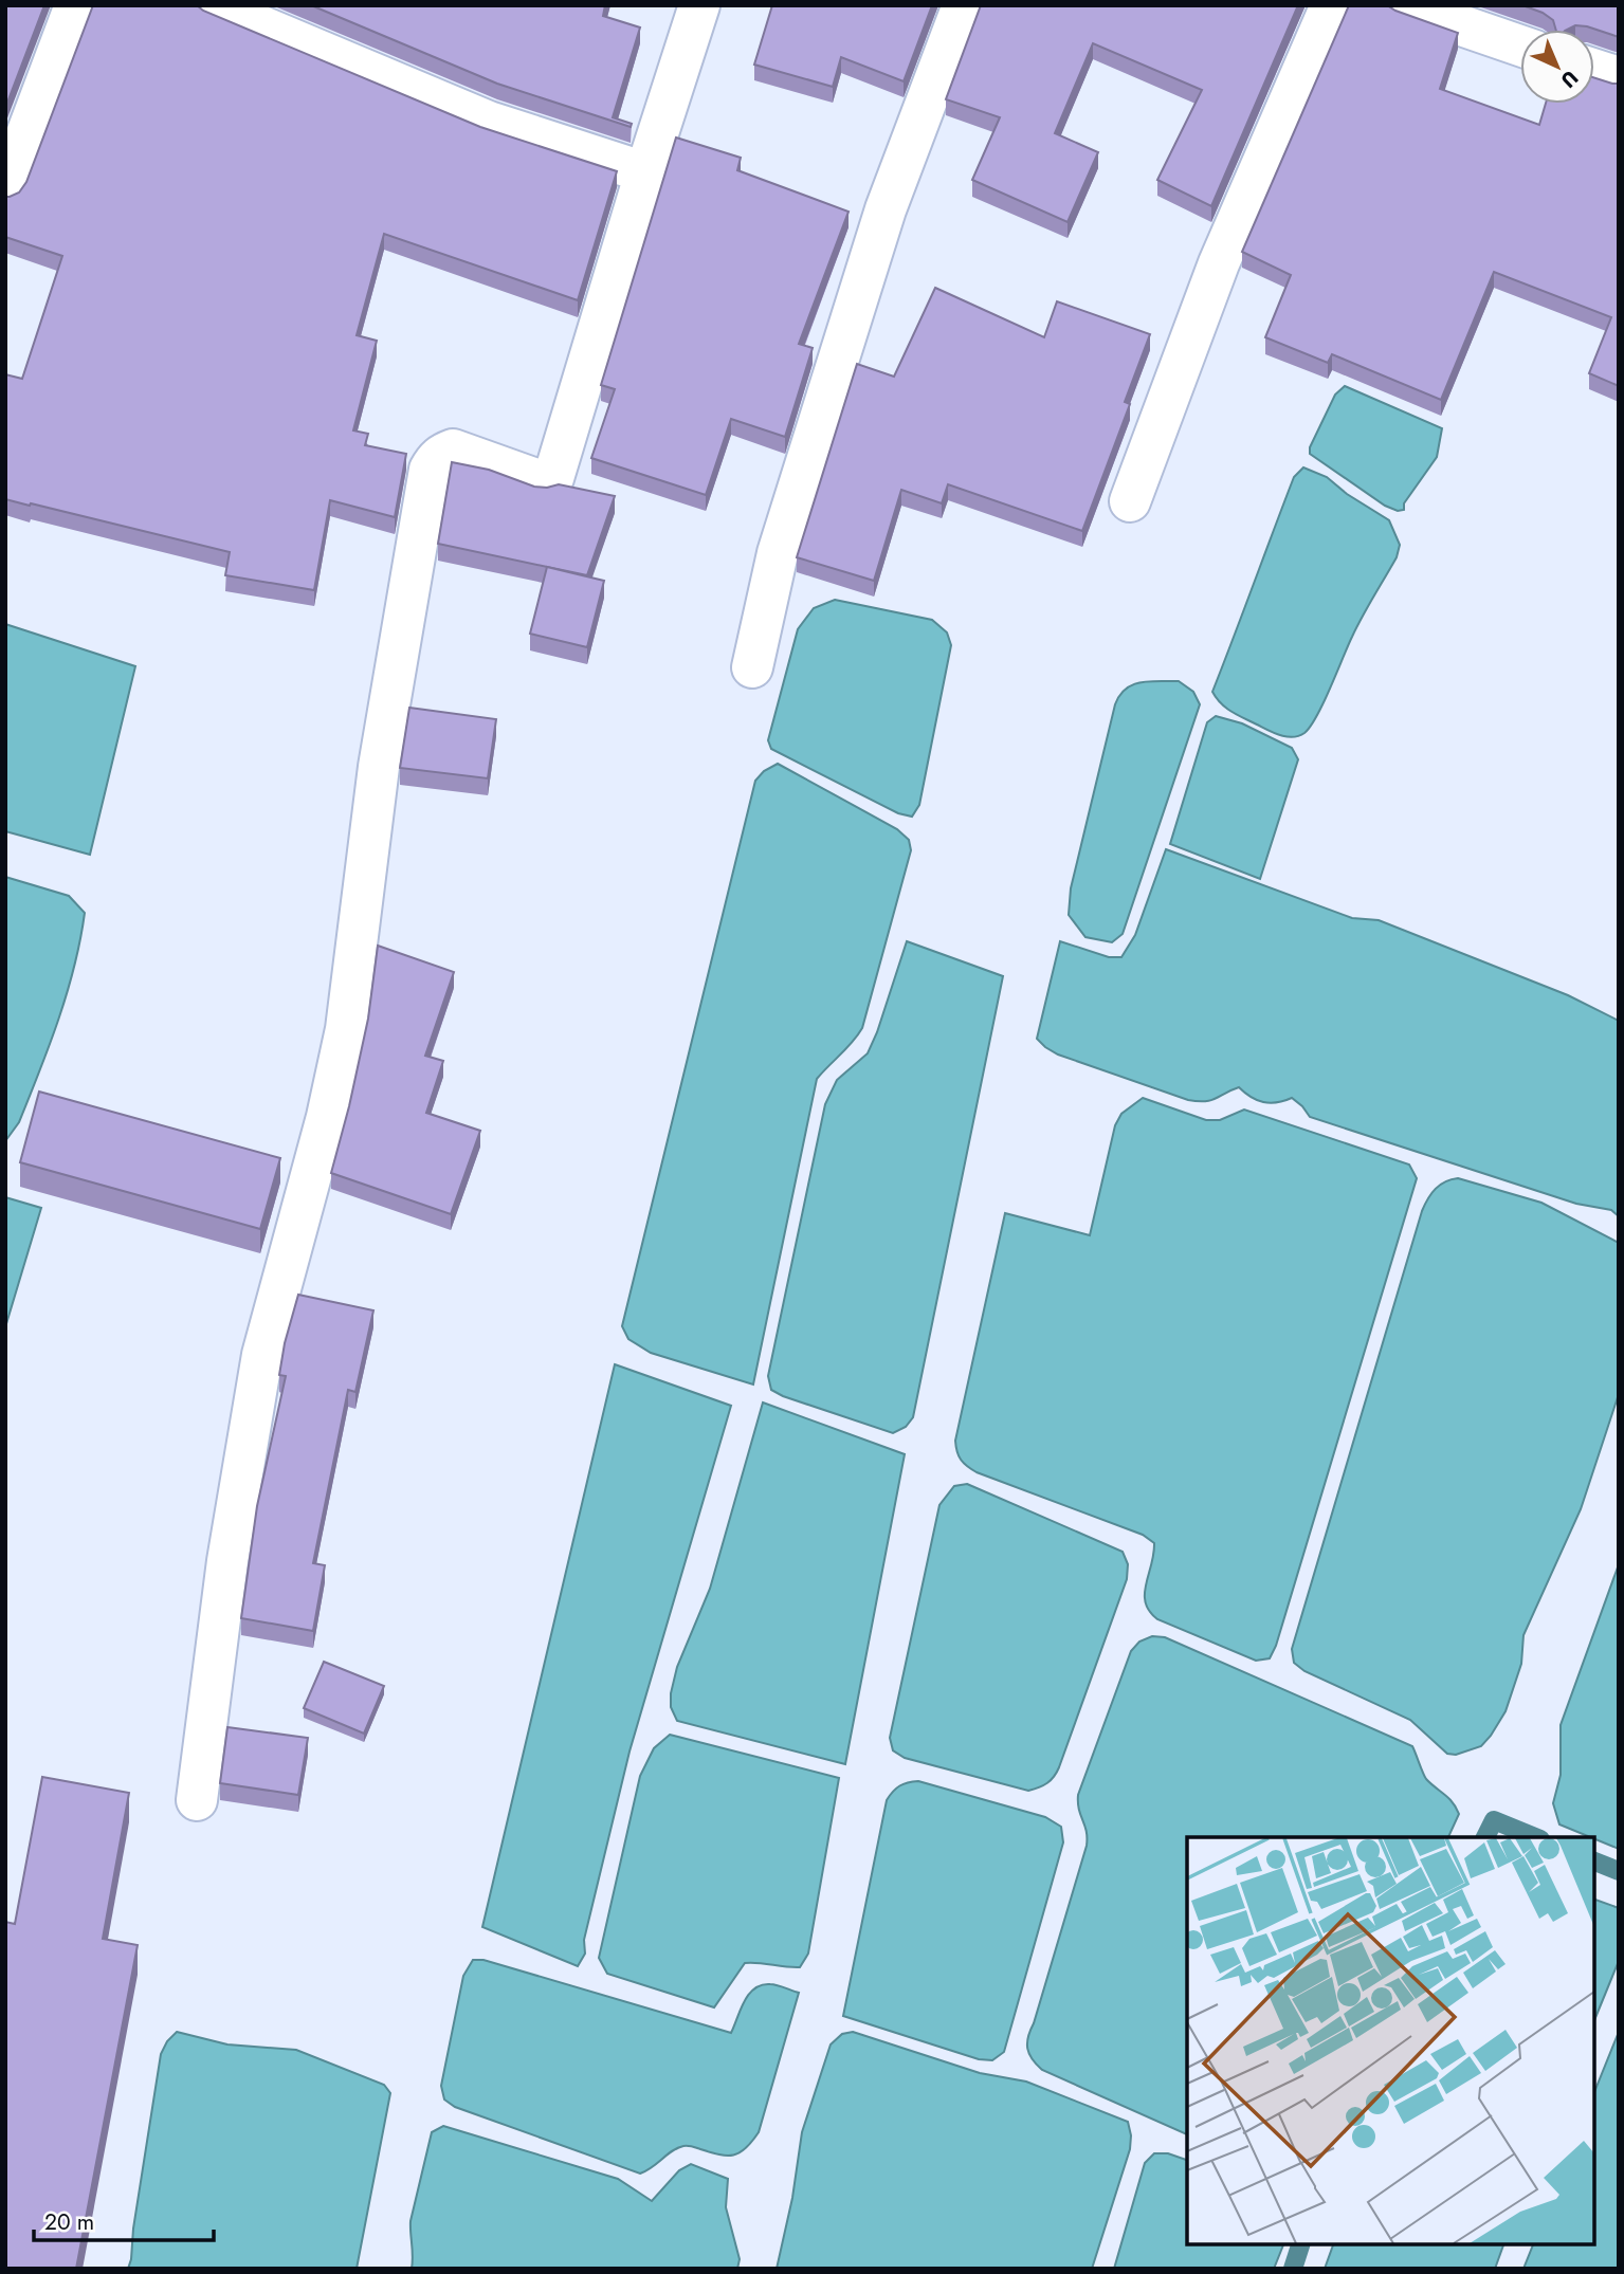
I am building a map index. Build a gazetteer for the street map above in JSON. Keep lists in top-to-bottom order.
{
  "scale_bar": "20 m",
  "north": "bottom right"
}
